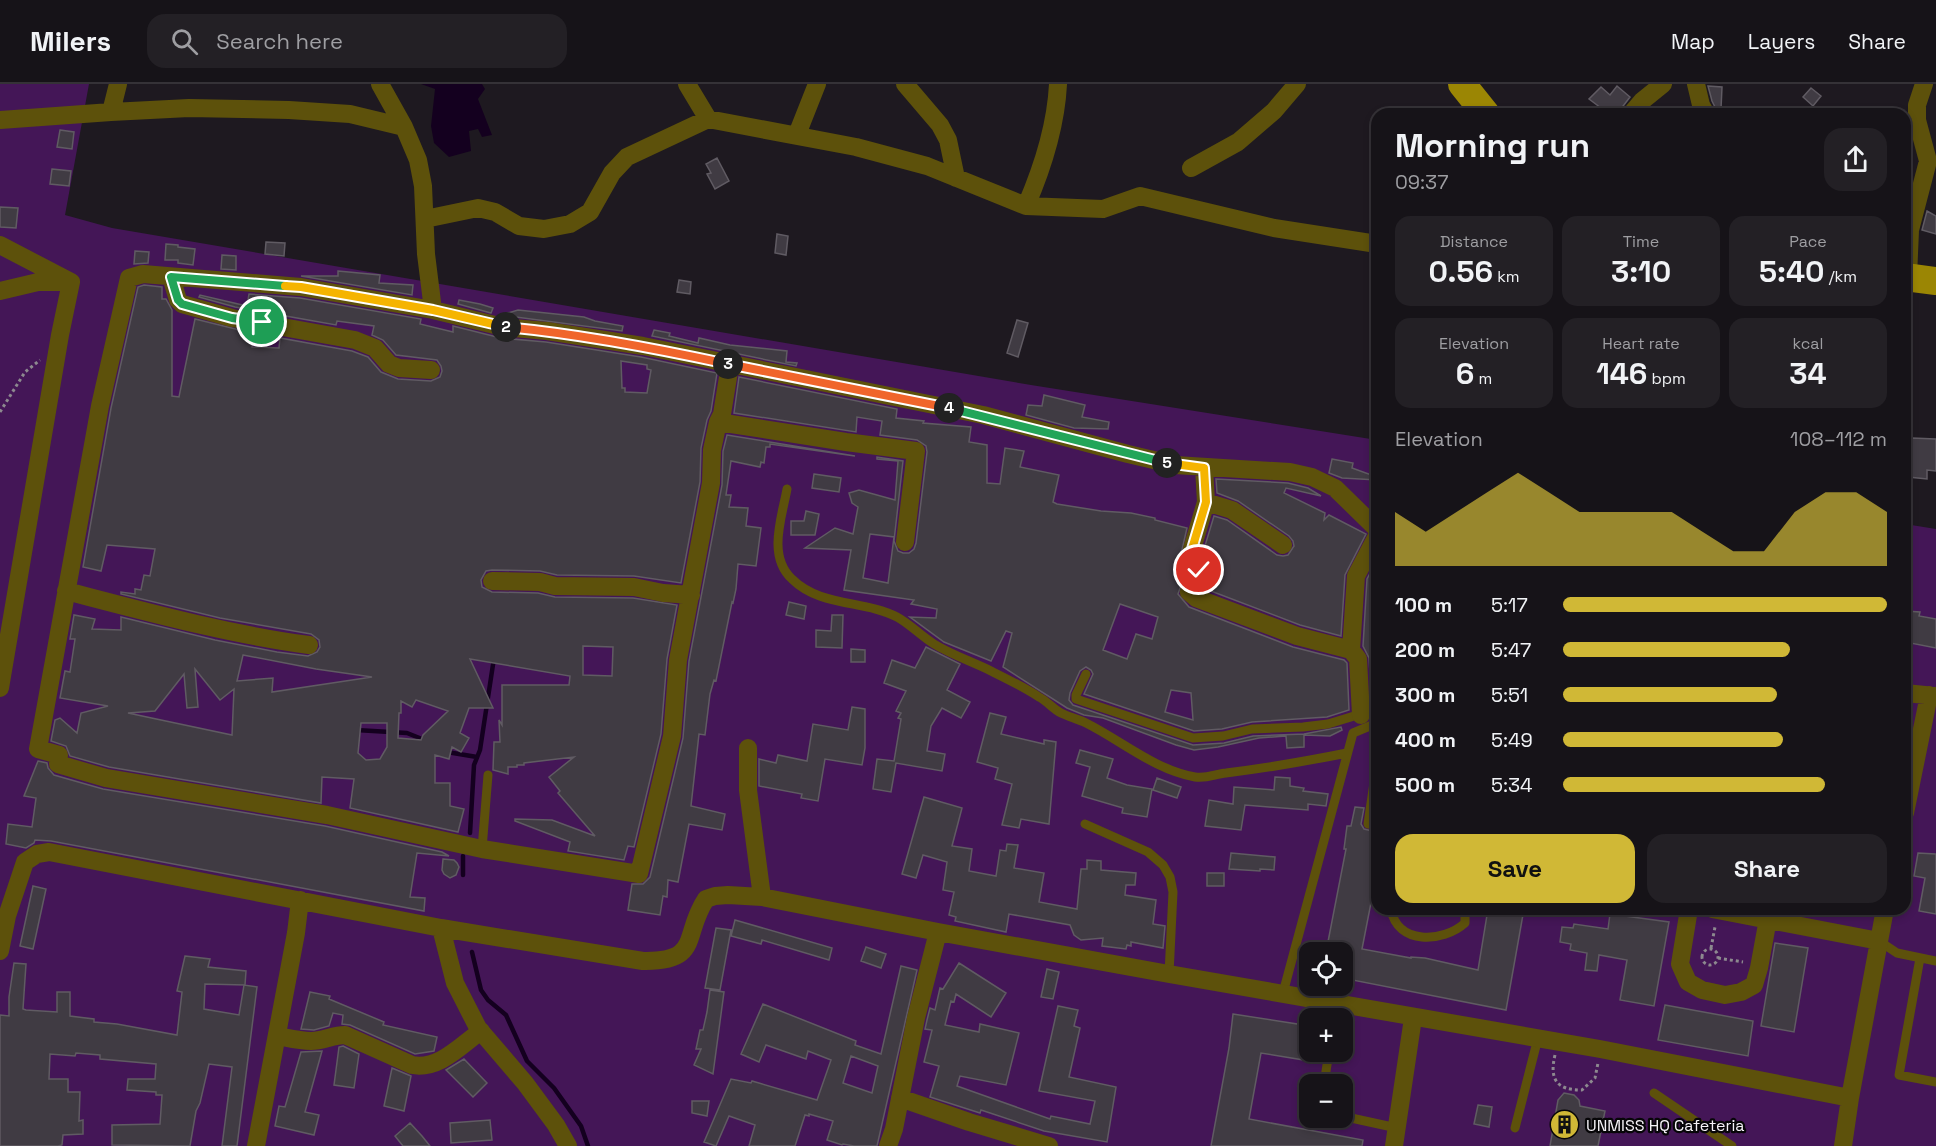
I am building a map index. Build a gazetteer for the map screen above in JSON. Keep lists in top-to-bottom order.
{
  "places": {
    "building": ["UNMISS HQ Cafeteria"]
  },
  "page": {
    "header": "Milers",
    "search": "Search here",
    "nav": ["Map", "Layers", "Share"],
    "heading": ["Morning run", "09:37"],
    "stats": [
      ["Distance", "0.56 km"],
      ["Time", "3:10"],
      ["Pace", "5:40 /km"],
      ["Elevation", "6 m"],
      ["Heart rate", "146 bpm"],
      ["kcal", "34"]
    ],
    "pins": [
      "2",
      "3",
      "4",
      "5"
    ],
    "chart": ["Elevation", "108–112 m"],
    "list": [
      {
        "name": "100 m",
        "note": "5:17"
      },
      {
        "name": "200 m",
        "note": "5:47"
      },
      {
        "name": "300 m",
        "note": "5:51"
      },
      {
        "name": "400 m",
        "note": "5:49"
      },
      {
        "name": "500 m",
        "note": "5:34"
      }
    ],
    "buttons": ["Save", "Share"],
    "map_buttons": ["+", "−"]
  }
}
